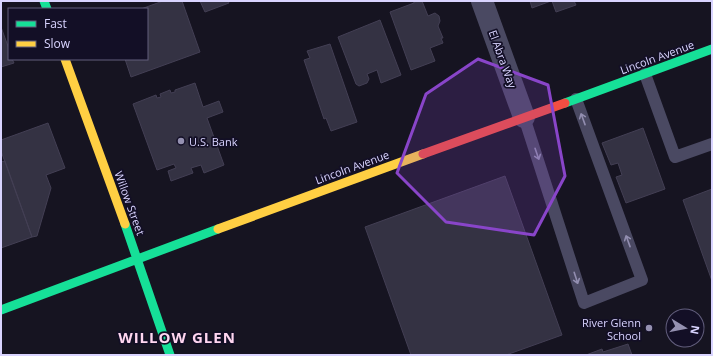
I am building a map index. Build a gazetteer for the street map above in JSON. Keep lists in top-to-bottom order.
{
  "streets": {
    "main road": ["Lincoln Avenue", "Willow Street"],
    "street": ["El Abra Way"]
  },
  "crossings": [
    ["Lincoln Avenue", "El Abra Way"],
    ["Lincoln Avenue", "Willow Street"]
  ],
  "districts": ["WILLOW GLEN"],
  "places": ["U.S. Bank", "River Glenn School"],
  "legend": ["Fast", "Slow"],
  "north": "right"
}
